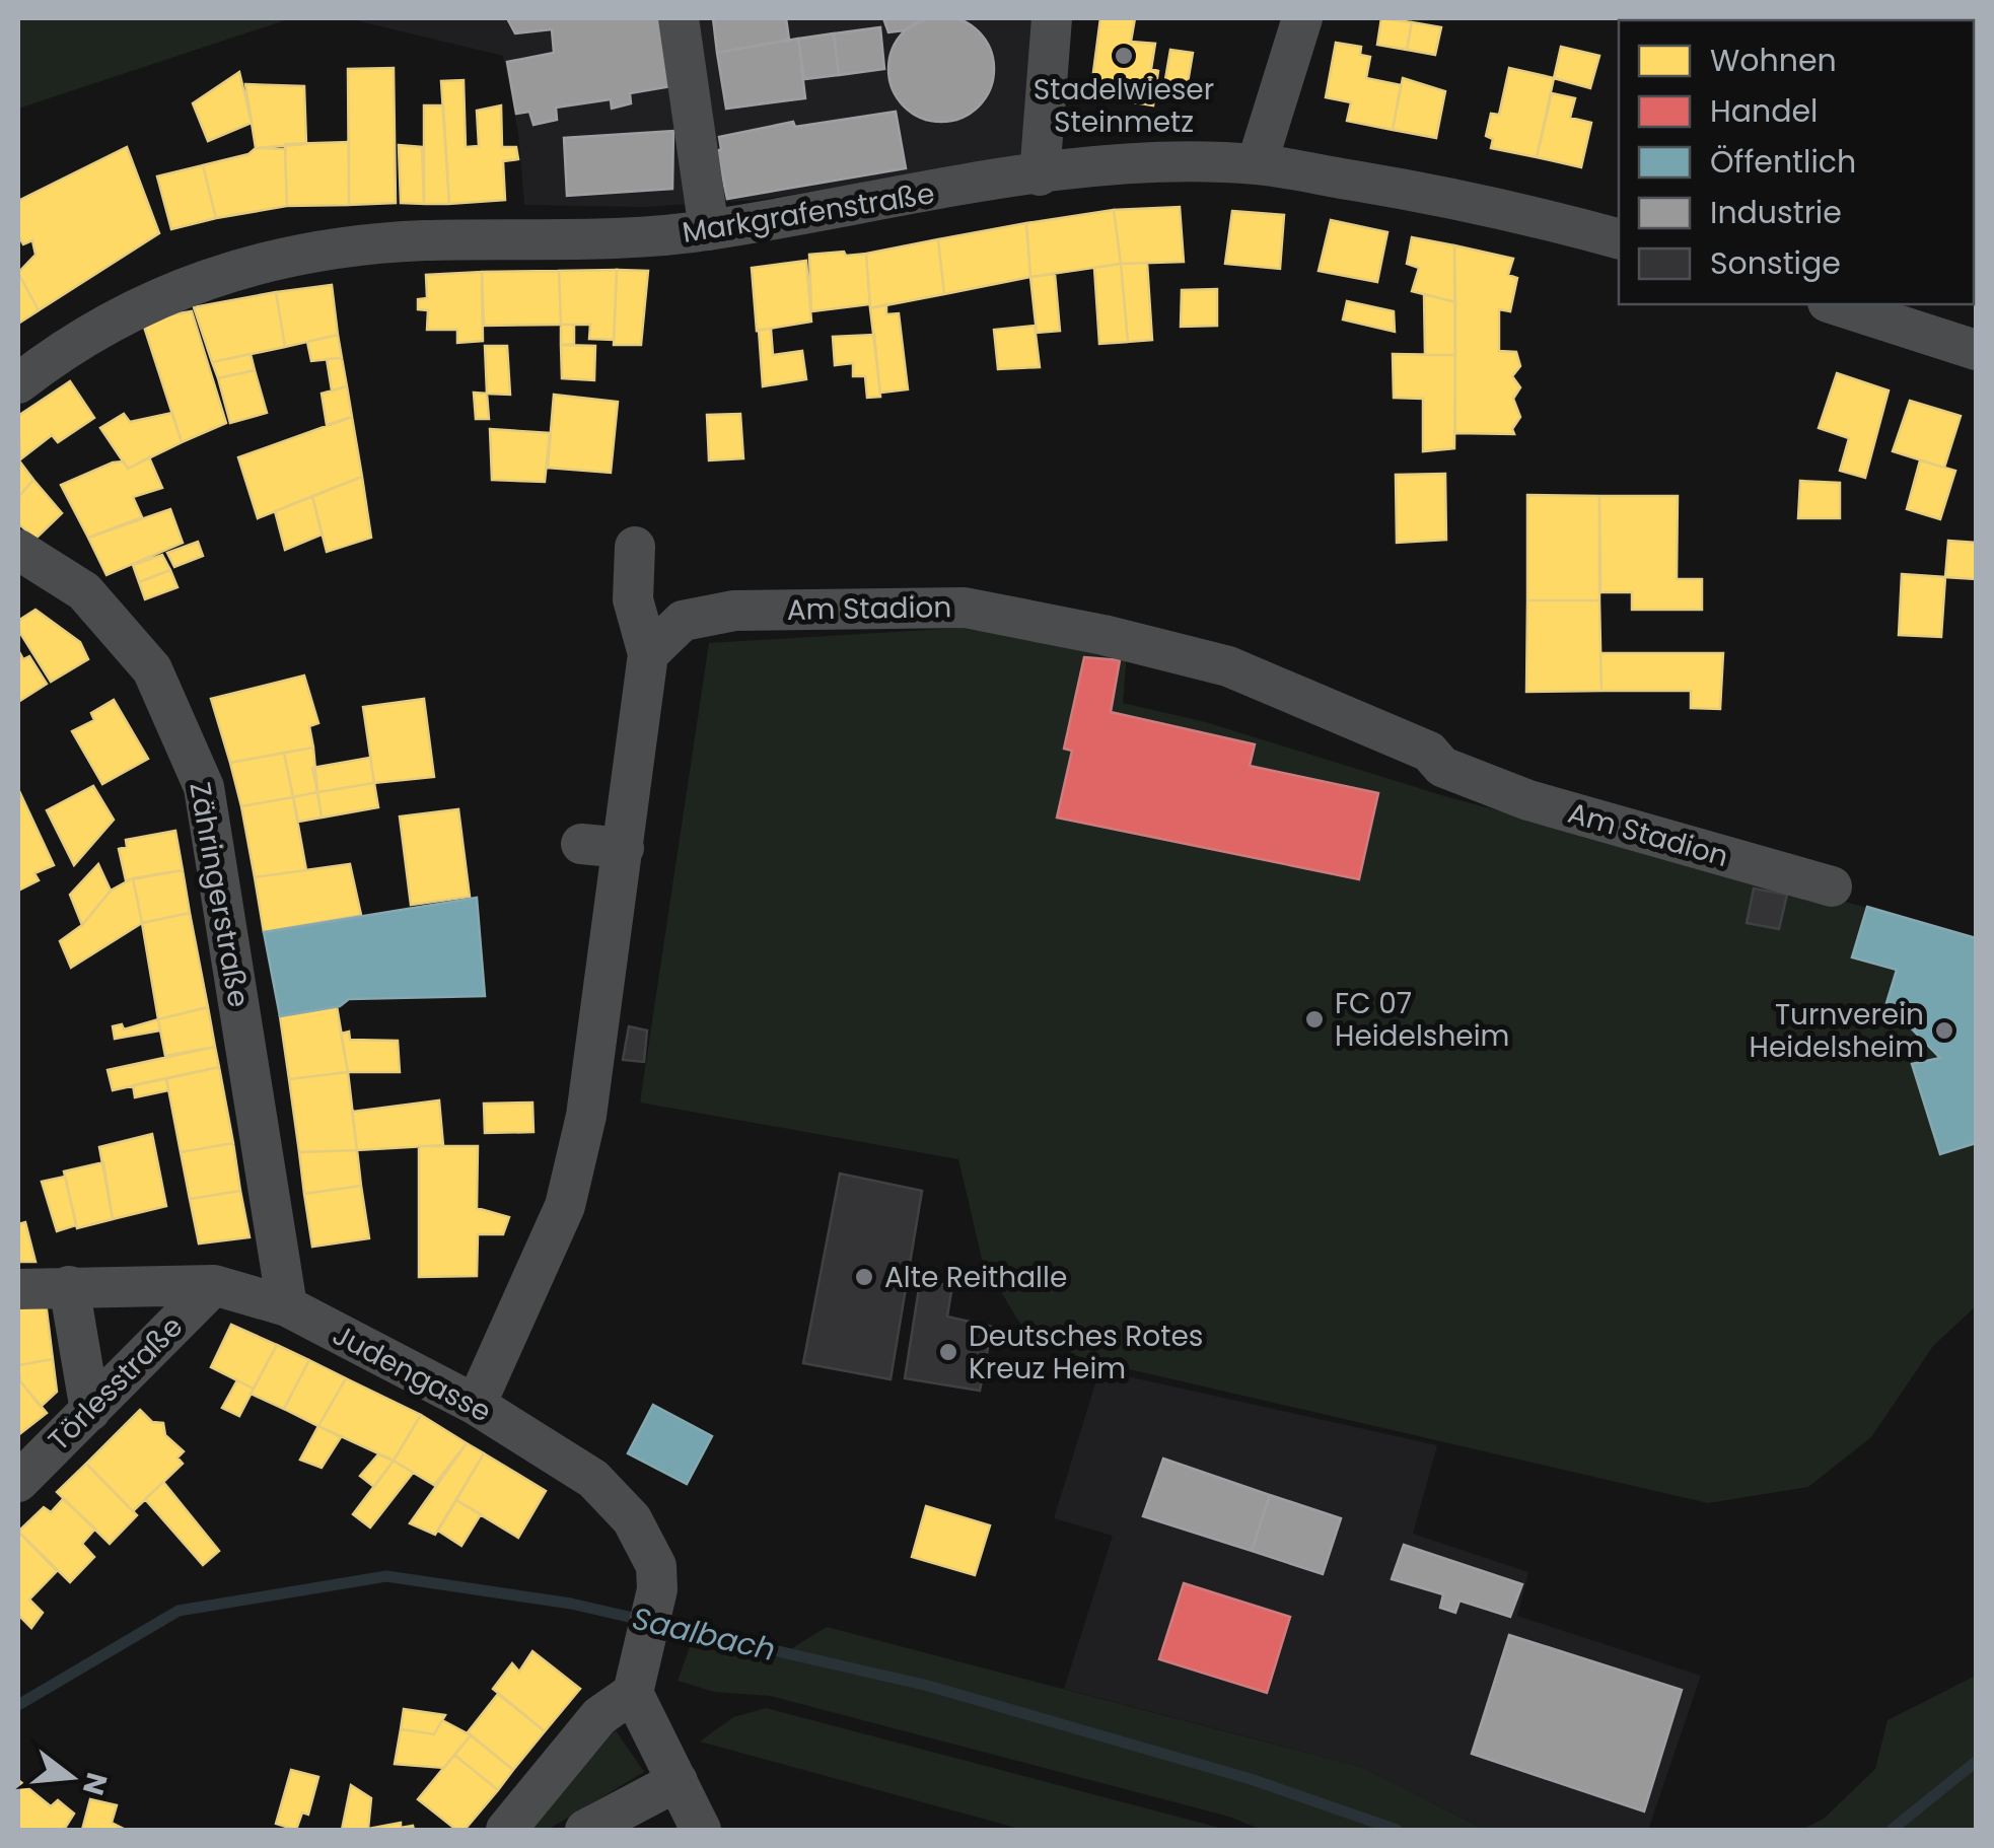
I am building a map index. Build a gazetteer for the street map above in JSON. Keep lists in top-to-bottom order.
{
  "streets": {
    "street": [
      "Markgrafenstraße",
      "Am Stadion",
      "Zähringerstraße",
      "Judengasse",
      "Törlesstraße"
    ]
  },
  "crossings": [
    ["Zähringerstraße", "Judengasse"],
    ["Judengasse", "Törlesstraße"]
  ],
  "water": ["Saalbach"],
  "places": [
    "Stadelwieser Steinmetz",
    "FC 07 Heidelsheim",
    "Turnverein Heidelsheim",
    "Alte Reithalle",
    "Deutsches Rotes Kreuz Heim"
  ],
  "legend": [
    "Wohnen",
    "Handel",
    "Öffentlich",
    "Industrie",
    "Sonstige"
  ],
  "north": "right"
}
